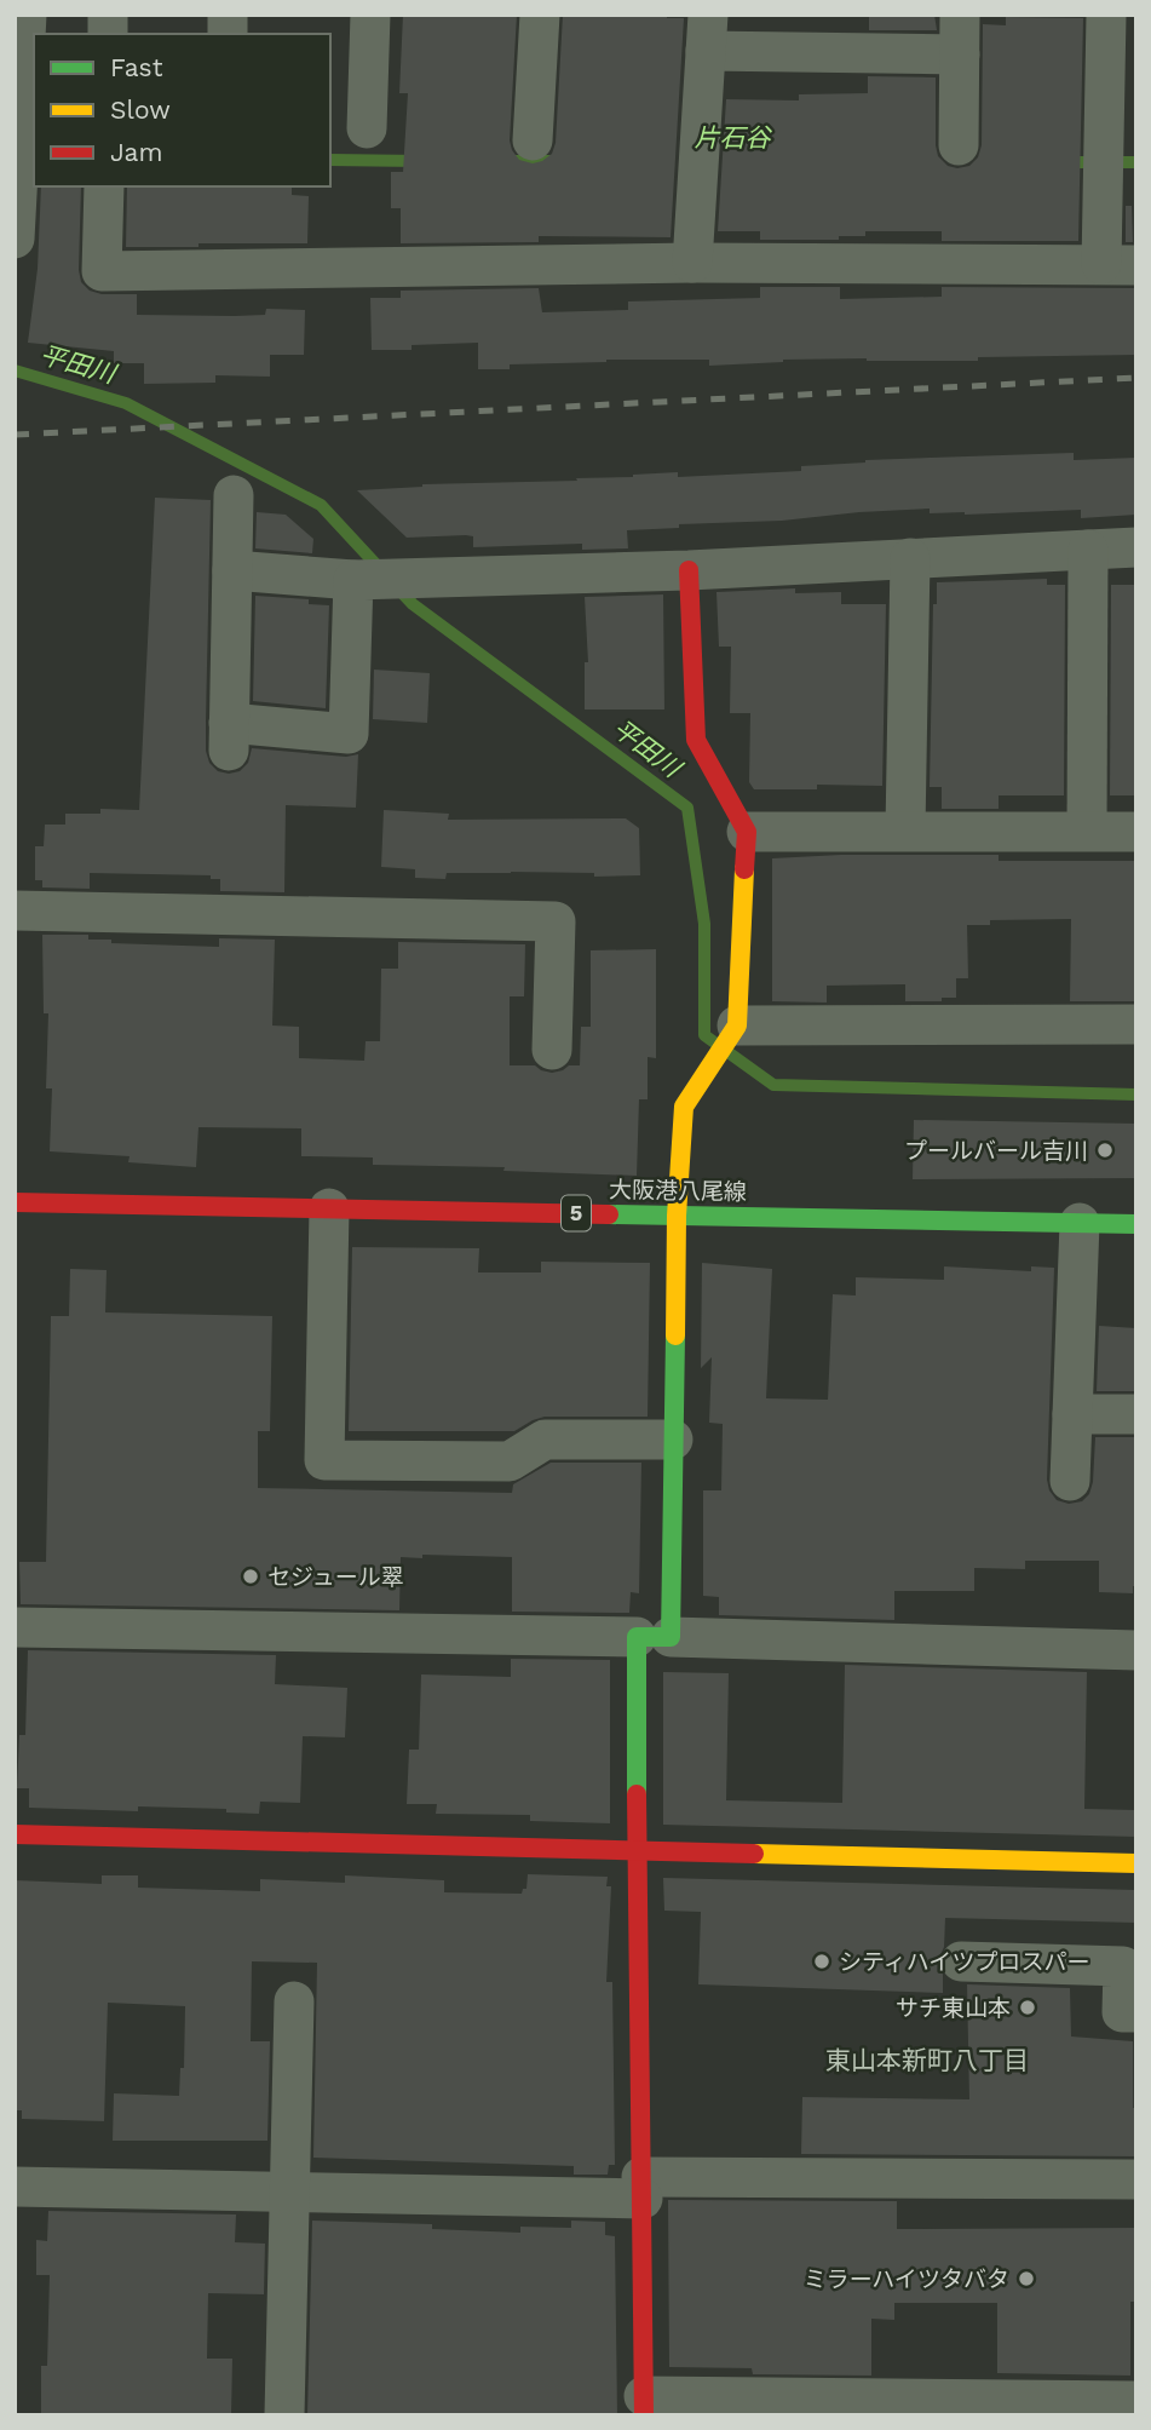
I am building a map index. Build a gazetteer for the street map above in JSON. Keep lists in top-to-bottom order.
{
  "streets": {
    "street": ["大阪港八尾線", "5"]
  },
  "districts": ["東山本新町八丁目"],
  "water": ["片石谷", "平田川"],
  "places": [
    "プールバール吉川",
    "セジュール翠",
    "シティハイツプロスパー",
    "サチ東山本",
    "ミラーハイツタバタ"
  ],
  "legend": ["Fast", "Slow", "Jam"]
}
